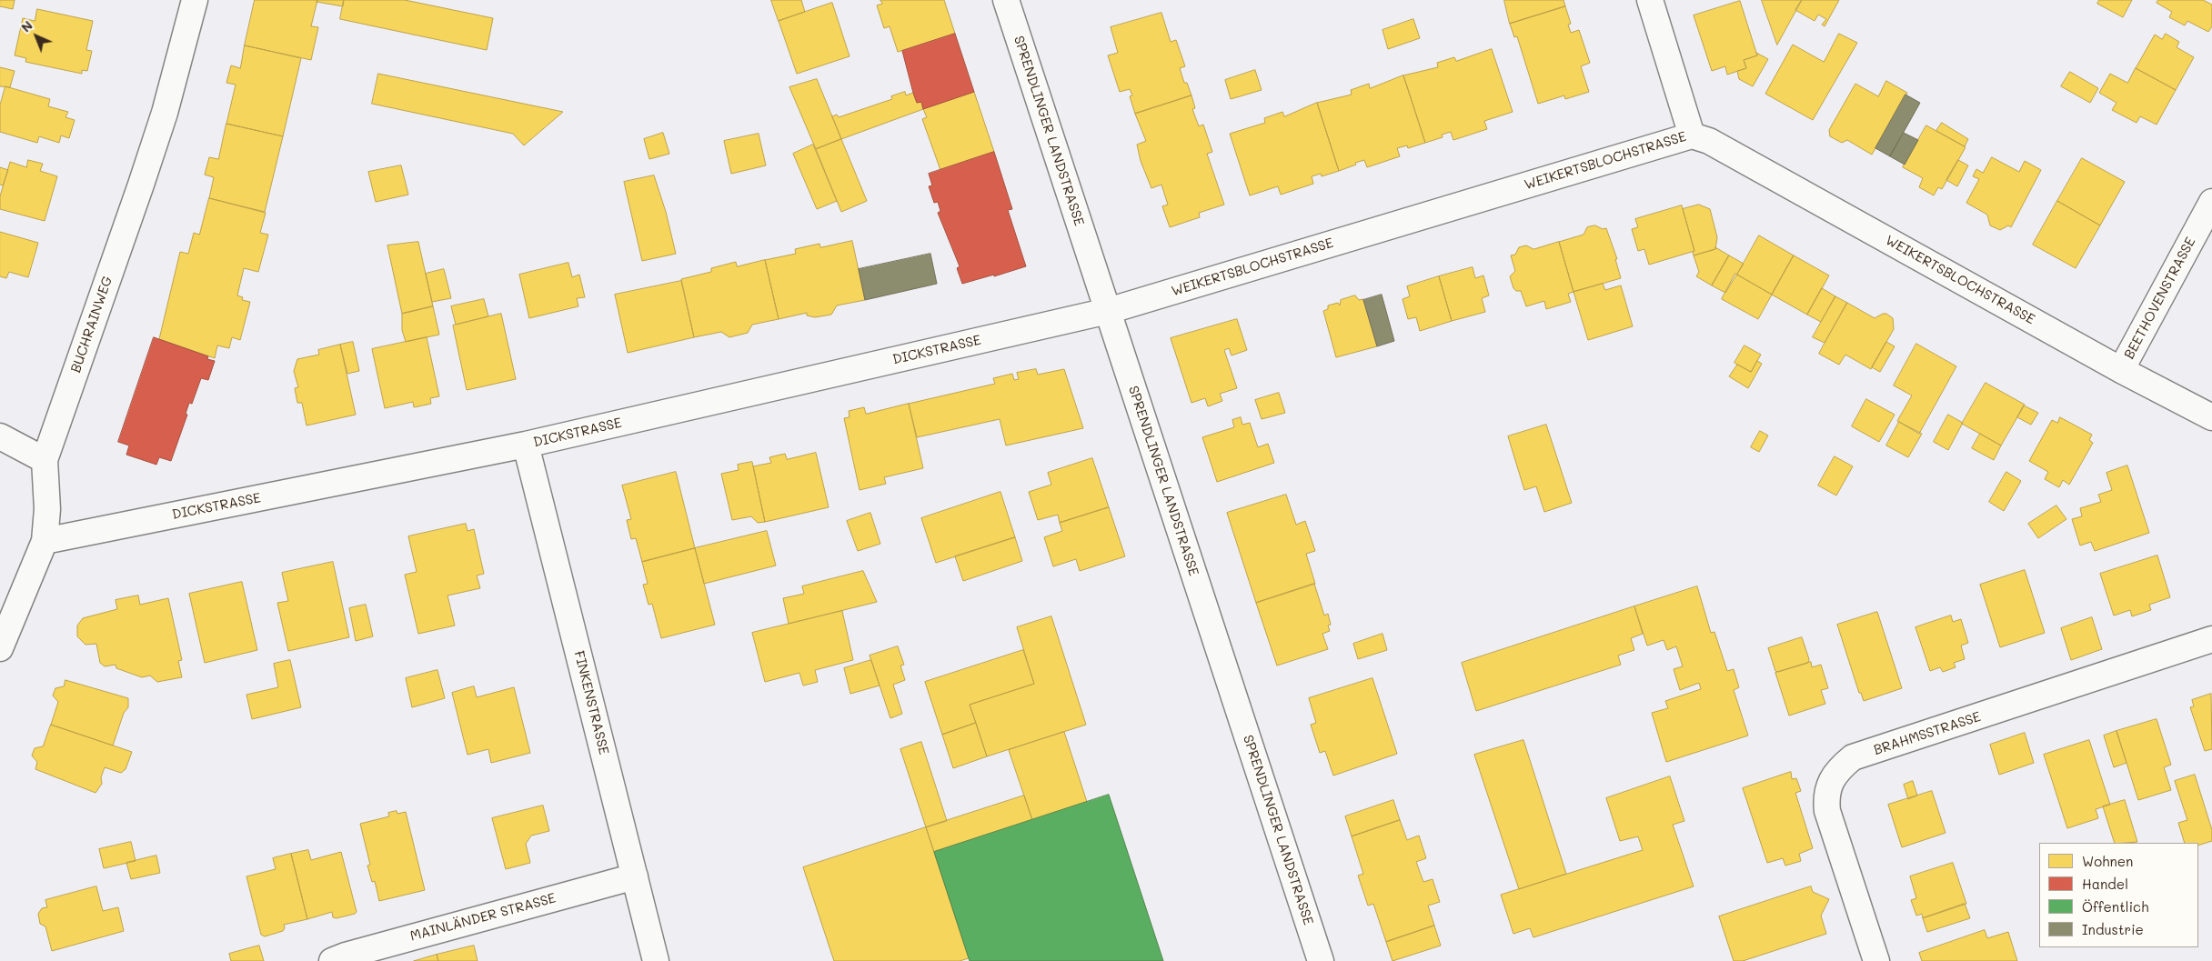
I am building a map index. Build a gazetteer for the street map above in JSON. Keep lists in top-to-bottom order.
{
  "streets": {
    "street": [
      "SPRENDLINGER LANDSTRASSE",
      "WEIKERTSBLOCHSTRASSE",
      "BEETHOVENSTRASSE",
      "BUCHRAINWEG",
      "DICKSTRASSE",
      "FINKENSTRASSE",
      "BRAHMSSTRASSE",
      "MAINLÄNDER STRASSE"
    ]
  },
  "crossings": [
    ["SPRENDLINGER LANDSTRASSE", "WEIKERTSBLOCHSTRASSE"],
    ["SPRENDLINGER LANDSTRASSE", "DICKSTRASSE"],
    ["WEIKERTSBLOCHSTRASSE", "BEETHOVENSTRASSE"],
    ["WEIKERTSBLOCHSTRASSE", "DICKSTRASSE"],
    ["BUCHRAINWEG", "DICKSTRASSE"],
    ["DICKSTRASSE", "FINKENSTRASSE"],
    ["FINKENSTRASSE", "MAINLÄNDER STRASSE"]
  ],
  "legend": [
    "Wohnen",
    "Handel",
    "Öffentlich",
    "Industrie"
  ],
  "north": "top left"
}
